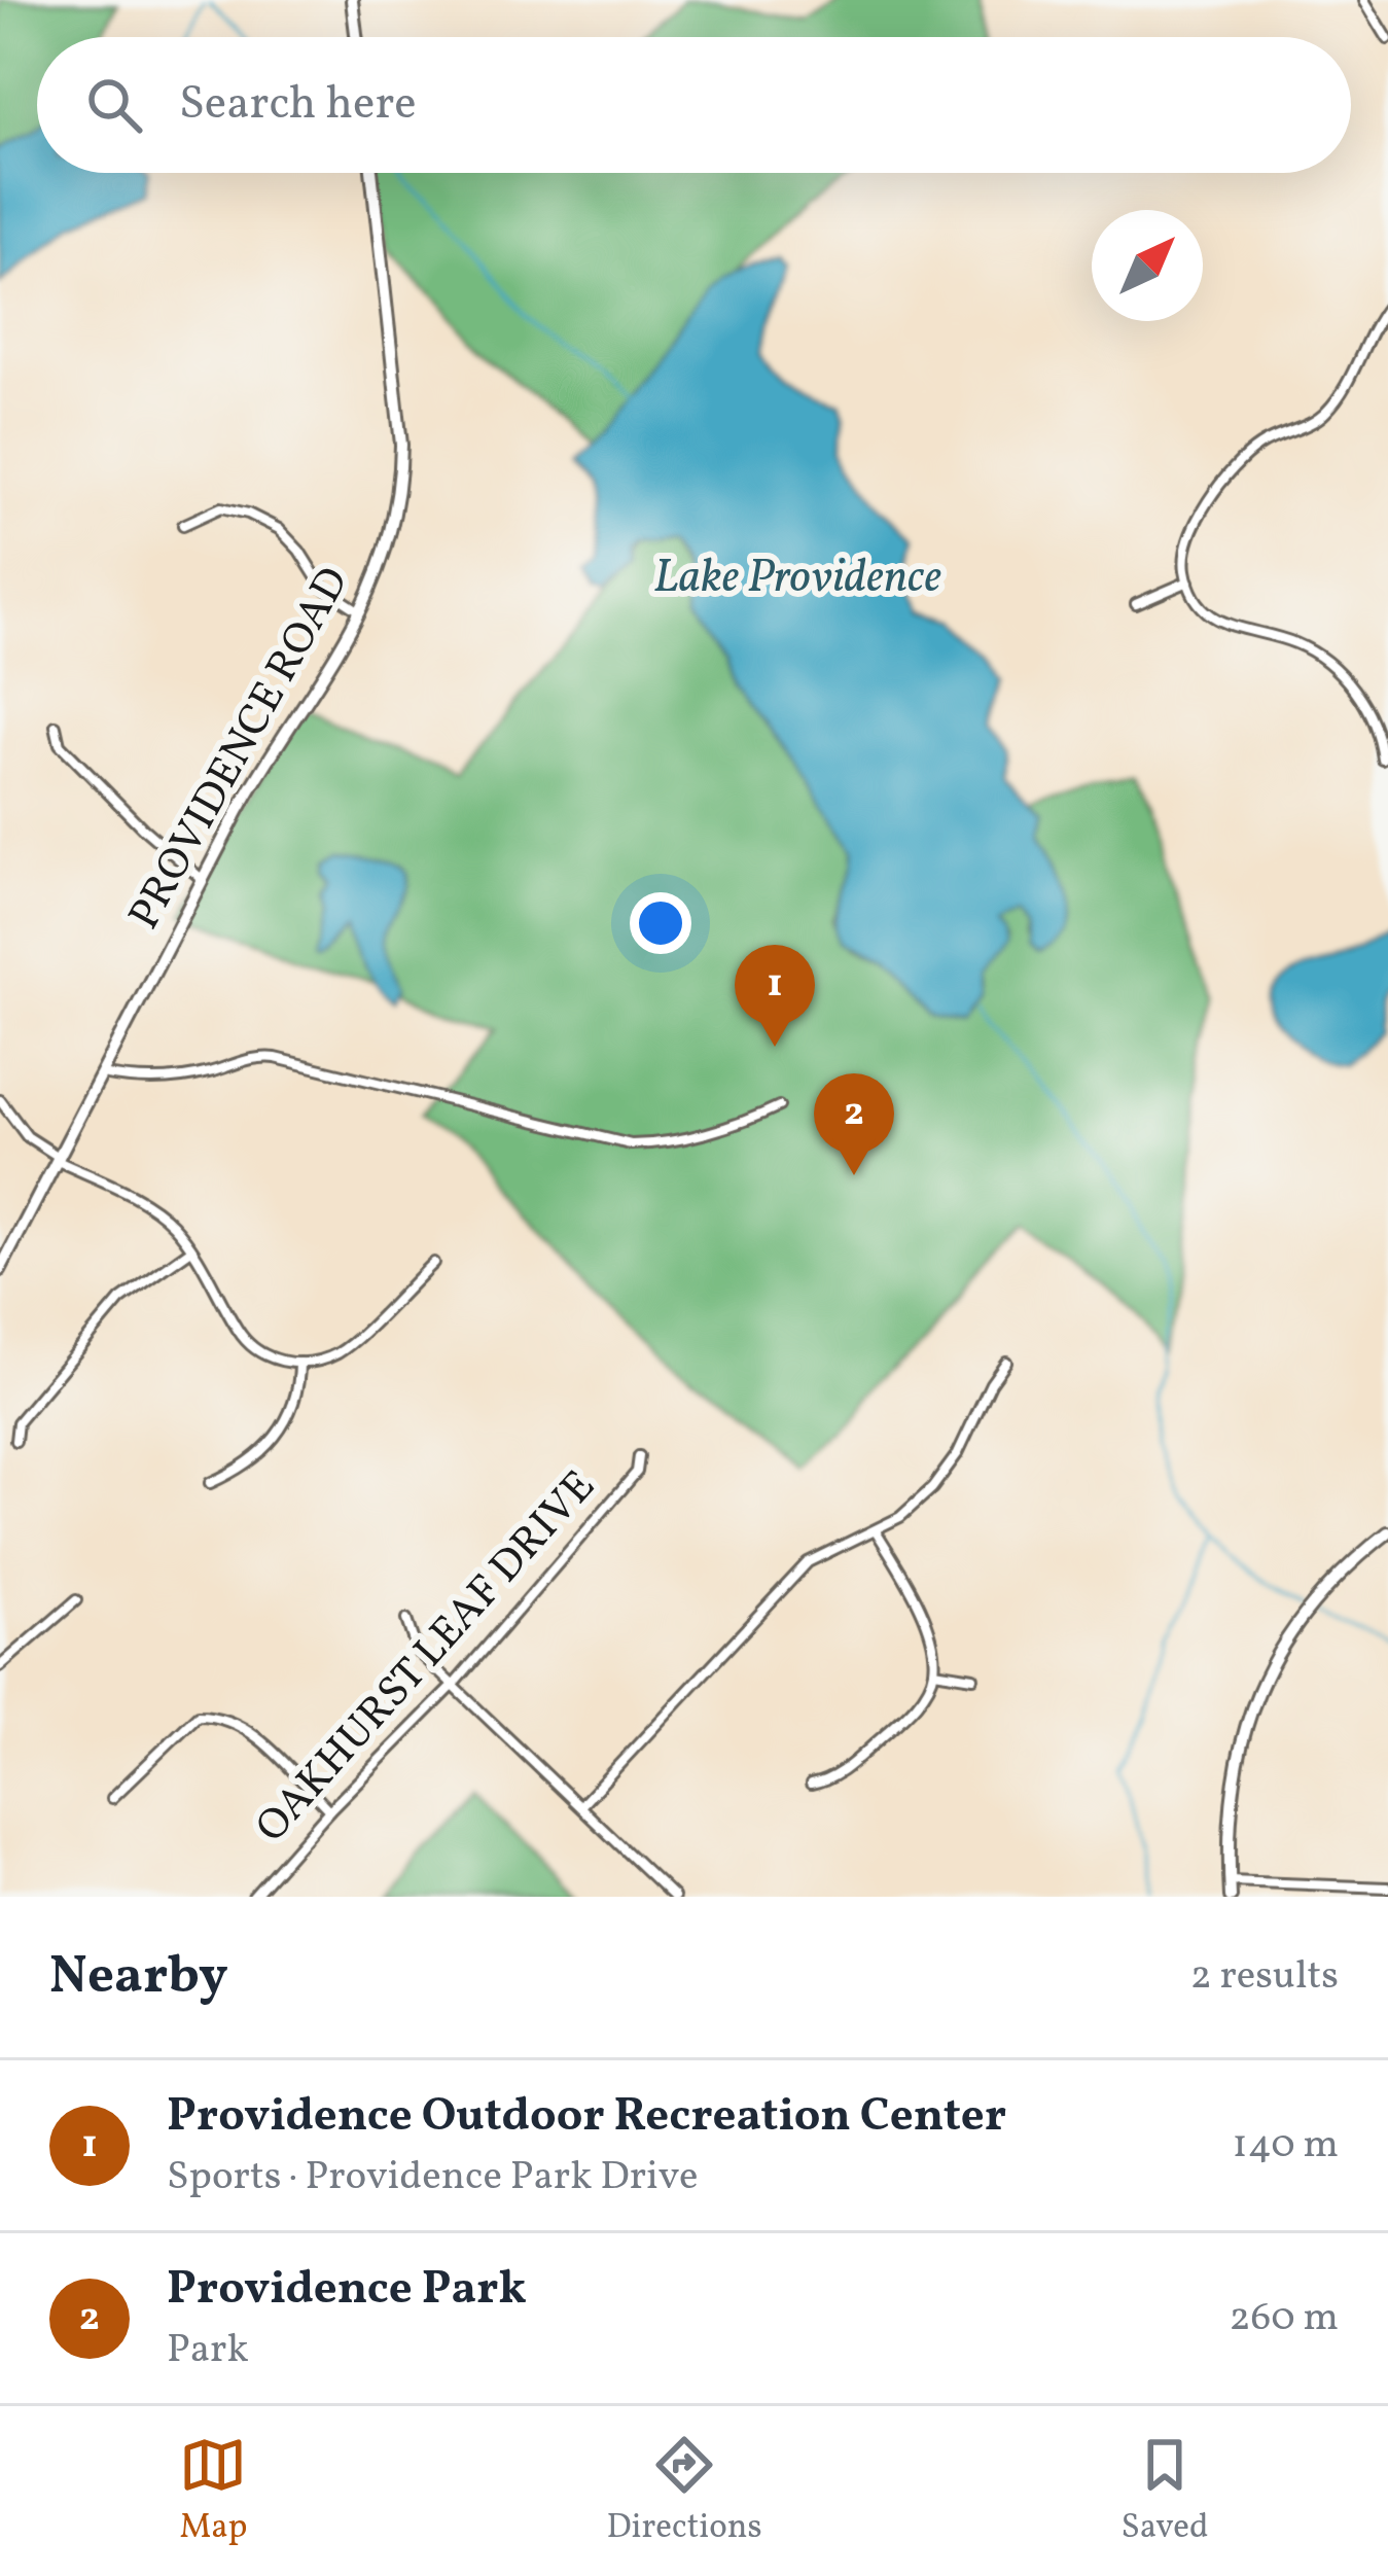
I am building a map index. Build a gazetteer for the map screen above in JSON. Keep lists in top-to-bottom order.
{
  "streets": {
    "street": ["PROVIDENCE ROAD", "OAKHURST LEAF DRIVE"]
  },
  "water": ["Lake Providence"],
  "north": "top right",
  "page": {
    "search": "Search here",
    "pins": ["1", "2"],
    "heading": ["Nearby", "2 results"],
    "list": [
      {
        "mark": "1",
        "name": "Providence Outdoor Recreation Center",
        "note": "Sports · Providence Park Drive",
        "value": "140 m"
      },
      {
        "mark": "2",
        "name": "Providence Park",
        "note": "Park",
        "value": "260 m"
      }
    ],
    "nav": ["Map", "Directions", "Saved"]
  }
}
